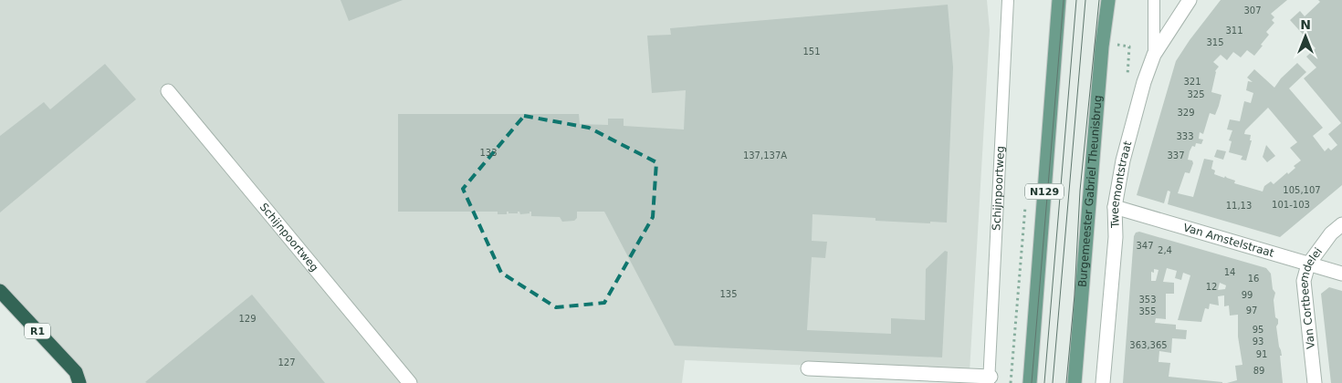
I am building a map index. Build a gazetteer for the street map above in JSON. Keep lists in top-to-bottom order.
{
  "streets": {
    "highway": ["R1"],
    "main road": ["N129", "Burgemeester Gabriel Theunisbrug"],
    "street": [
      "Tweemontstraat",
      "Schijnpoortweg",
      "Van Amstelstraat",
      "Van Cortbeemdelei"
    ]
  },
  "crossings": [
    ["Tweemontstraat", "Van Amstelstraat"],
    ["Van Amstelstraat", "Van Cortbeemdelei"]
  ],
  "house_numbers": [
    "307",
    "311",
    "315",
    "151",
    "321",
    "325",
    "329",
    "333",
    "133",
    "137,137A",
    "337",
    "105,107",
    "101-103",
    "11,13",
    "347",
    "2,4",
    "14",
    "16",
    "12",
    "135",
    "99",
    "353",
    "97",
    "355",
    "129",
    "95",
    "93",
    "363,365",
    "91",
    "127",
    "89"
  ],
  "north": "top"
}
